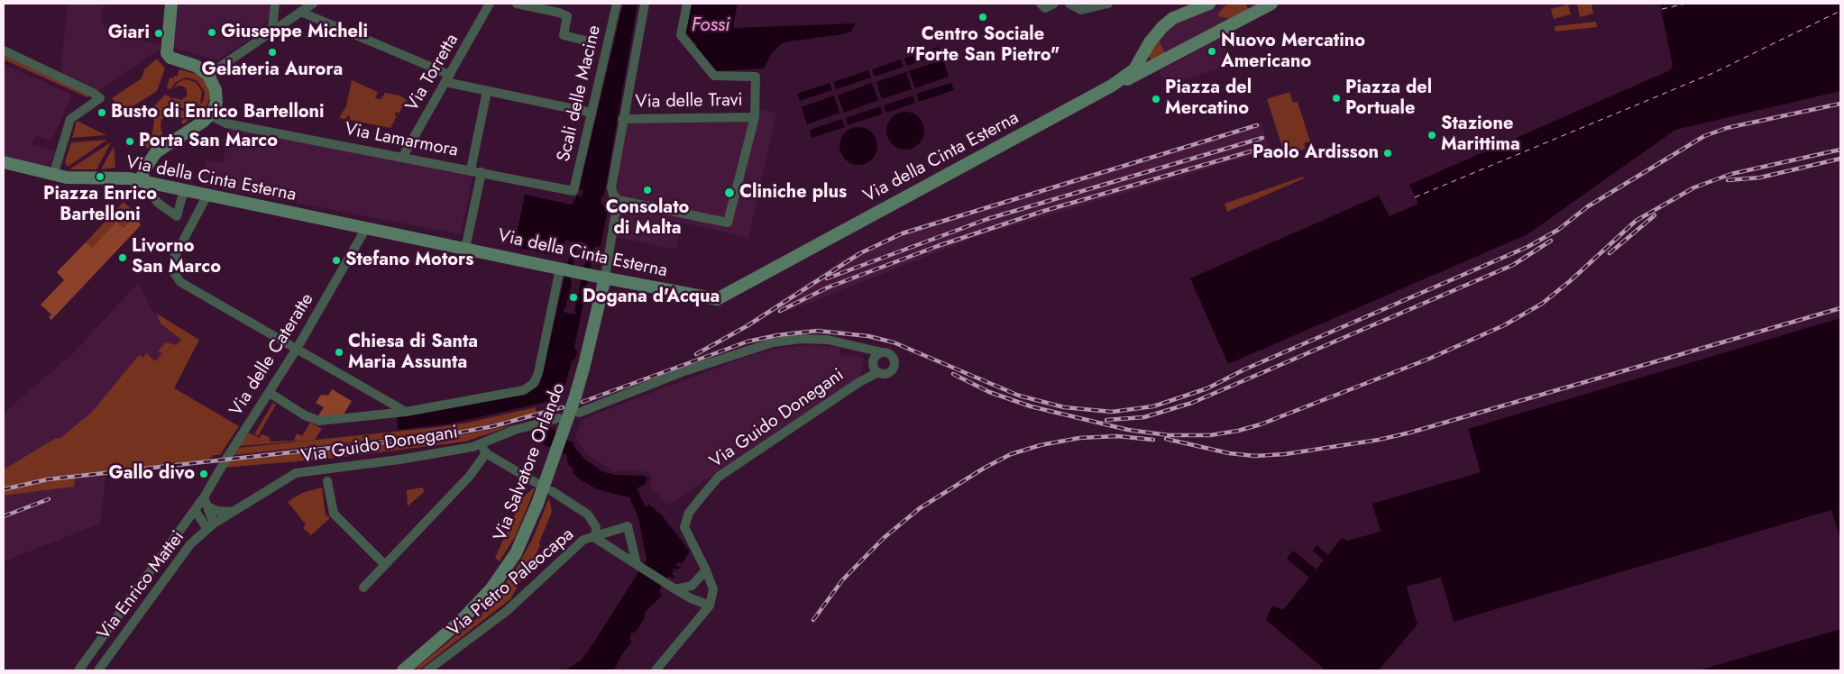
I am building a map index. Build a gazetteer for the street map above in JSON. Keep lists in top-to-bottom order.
{
  "streets": {
    "main road": ["Via della Cinta Esterna", "Via Salvatore Orlando"],
    "street": [
      "Via Torretta",
      "Scali delle Macine",
      "Via delle Travi",
      "Via Lamarmora",
      "Via delle Cateratte",
      "Via Guido Donegani",
      "Via Pietro Paleocapa",
      "Via Enrico Mattei"
    ]
  },
  "crossings": [
    ["Via Torretta", "Via Lamarmora"],
    ["Scali delle Macine", "Via Lamarmora"],
    ["Via della Cinta Esterna", "Via delle Cateratte"],
    ["Via della Cinta Esterna", "Via Salvatore Orlando"],
    ["Via Guido Donegani", "Via Enrico Mattei"]
  ],
  "water": ["Fossi"],
  "places": [
    "Centro Sociale \"Forte San Pietro\"",
    "Giuseppe Micheli",
    "Giari",
    "Nuovo Mercatino Americano",
    "Gelateria Aurora",
    "Piazza del Portuale",
    "Piazza del Mercatino",
    "Busto di Enrico Bartelloni",
    "Stazione Marittima",
    "Porta San Marco",
    "Paolo Ardisson",
    "Piazza Enrico Bartelloni",
    "Consolato di Malta",
    "Cliniche plus",
    "Livorno San Marco",
    "Stefano Motors",
    "Dogana d'Acqua",
    "Chiesa di Santa Maria Assunta",
    "Gallo divo"
  ]
}
